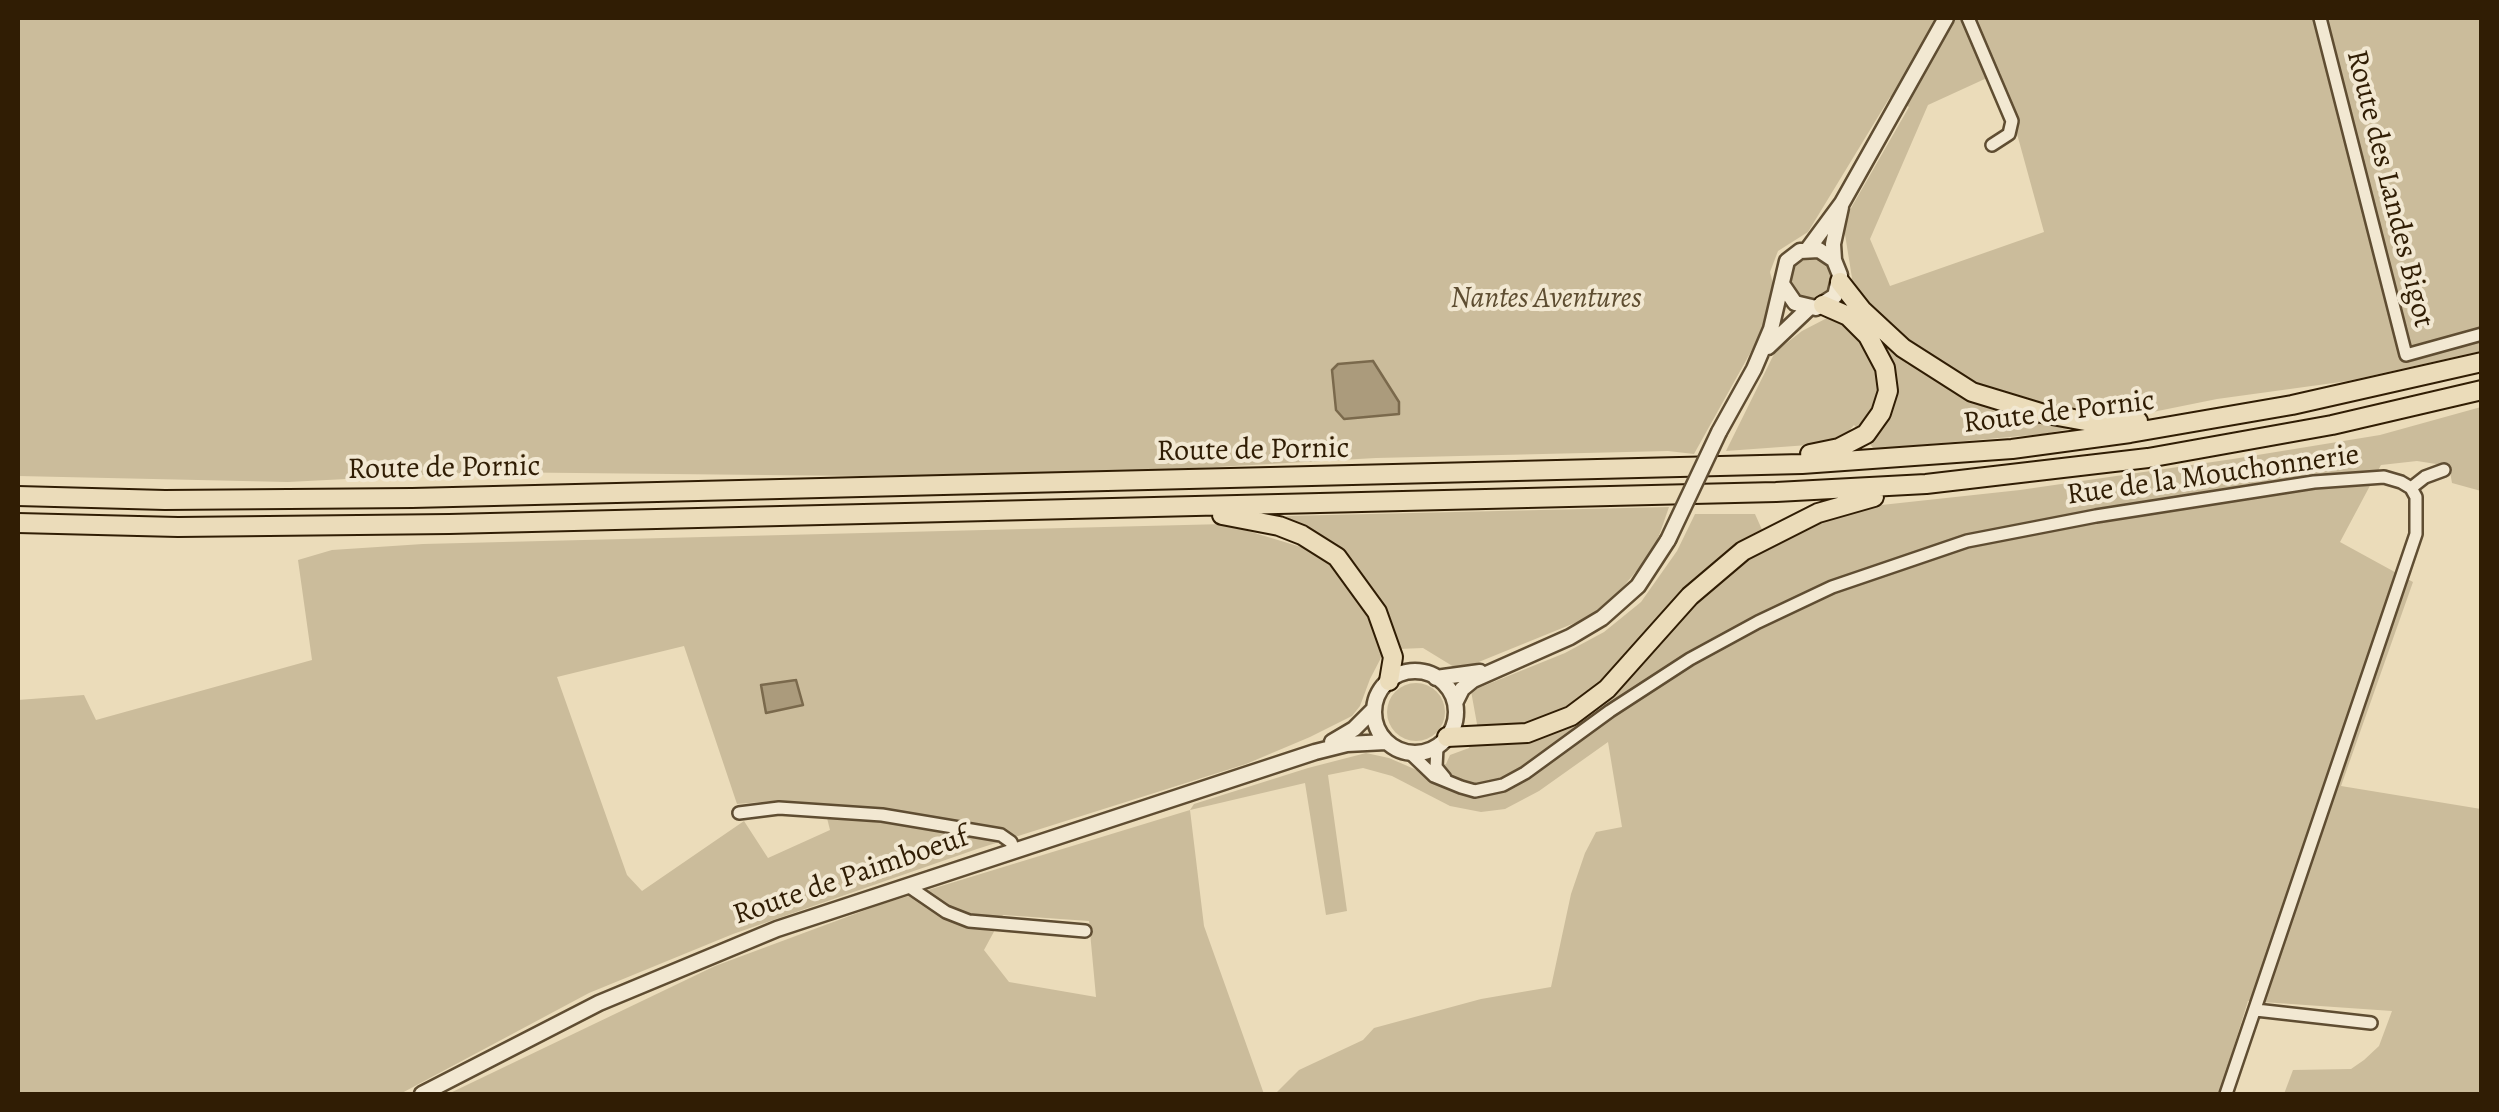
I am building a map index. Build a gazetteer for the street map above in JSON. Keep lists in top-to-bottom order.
{
  "streets": {
    "highway": ["Route de Pornic"],
    "street": ["Route des Landes Bigot", "Rue de la Mouchonnerie", "Route de Paimboeuf"]
  },
  "crossings": [
    ["Rue de la Mouchonnerie", "Route de Paimboeuf"]
  ],
  "parks": ["Nantes Aventures"]
}
